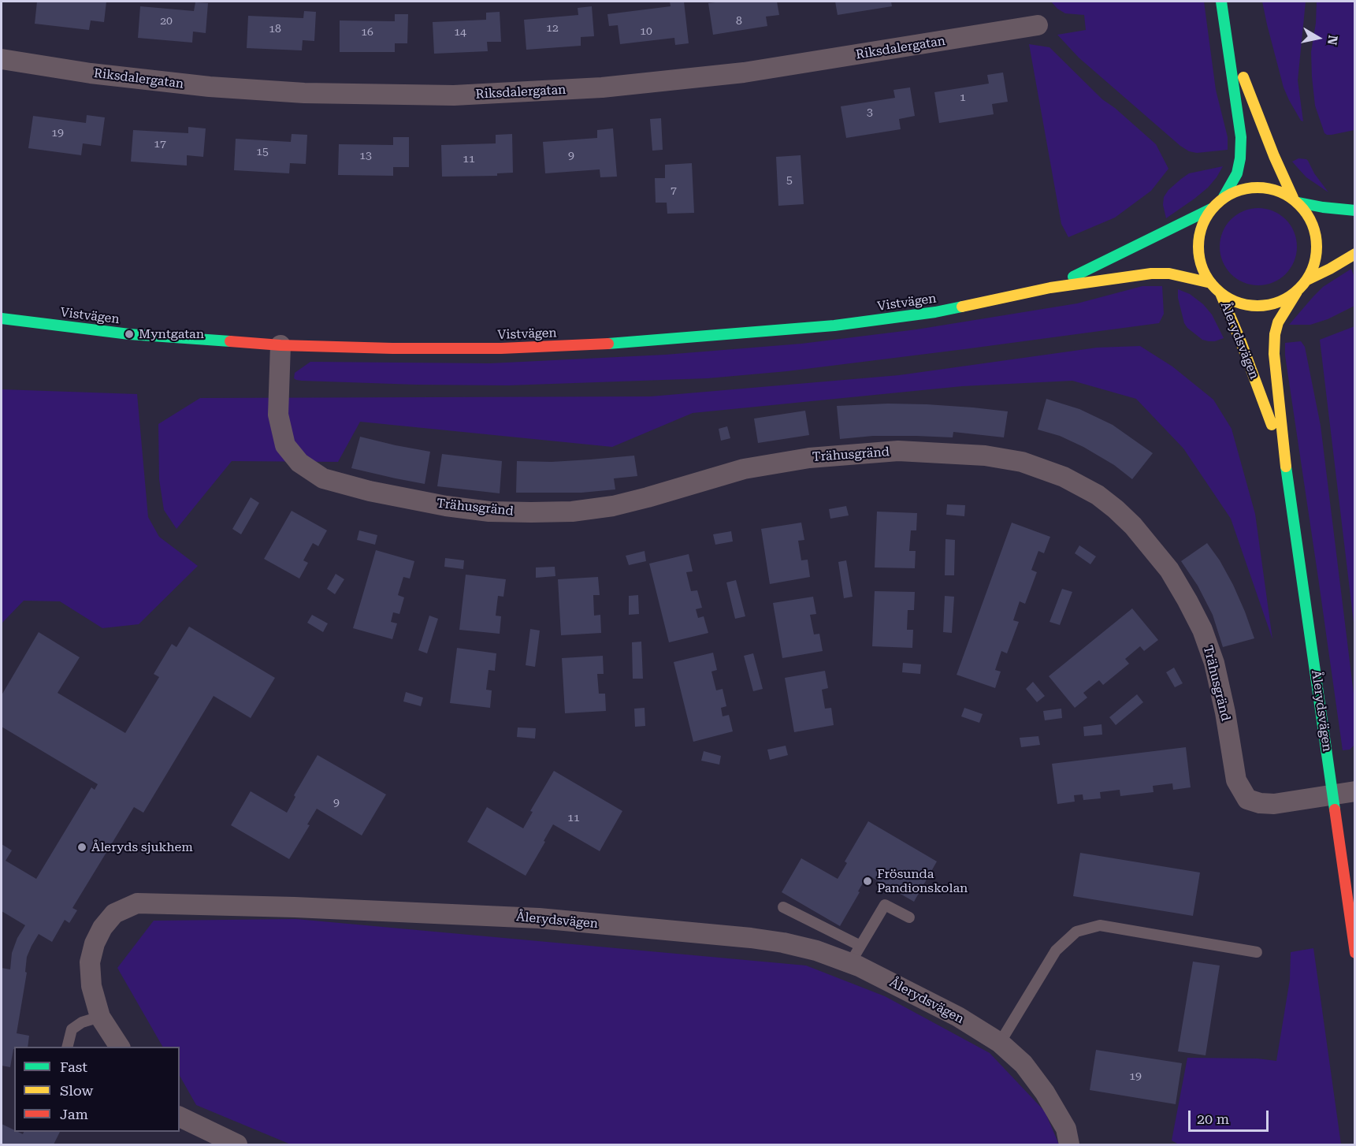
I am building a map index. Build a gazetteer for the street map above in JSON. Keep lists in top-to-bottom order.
{
  "streets": {
    "main road": ["Vistvägen", "Ålerydsvägen"],
    "street": ["Riksdalergatan", "Trähusgränd"]
  },
  "crossings": [
    ["Vistvägen", "Ålerydsvägen"],
    ["Vistvägen", "Trähusgränd"],
    ["Ålerydsvägen", "Trähusgränd"]
  ],
  "places": ["Myntgatan", "Åleryds sjukhem", "Frösunda Pandionskolan"],
  "house_numbers": [
    "20",
    "8",
    "12",
    "18",
    "10",
    "16",
    "14",
    "1",
    "3",
    "19",
    "17",
    "15",
    "13",
    "9",
    "11",
    "5",
    "7",
    "9",
    "11",
    "19"
  ],
  "legend": ["Fast", "Slow", "Jam"],
  "scale_bar": "20 m",
  "north": "right"
}
